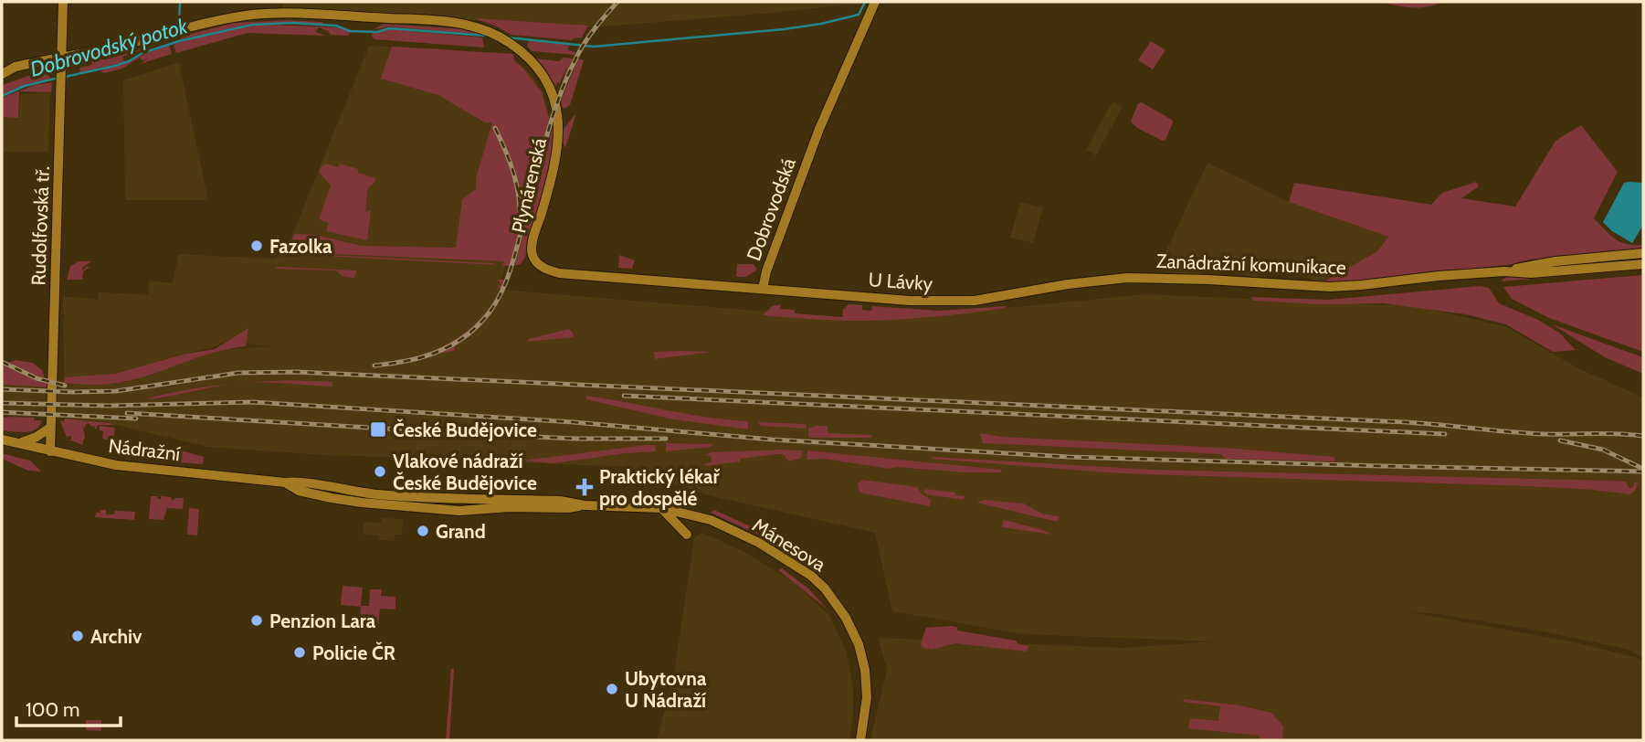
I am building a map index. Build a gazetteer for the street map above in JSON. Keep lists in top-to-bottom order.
{
  "streets": {
    "main road": [
      "Plynárenská",
      "Dobrovodská",
      "Rudolfovská tř.",
      "Zanádražní komunikace",
      "U Lávky",
      "Nádražní",
      "Mánesova"
    ]
  },
  "crossings": [
    ["Plynárenská", "Dobrovodská"],
    ["Plynárenská", "Rudolfovská tř."],
    ["Dobrovodská", "U Lávky"],
    ["Rudolfovská tř.", "Nádražní"],
    ["Zanádražní komunikace", "U Lávky"],
    ["Nádražní", "Mánesova"]
  ],
  "water": ["Dobrovodský potok"],
  "places": {
    "other": [
      "Fazolka",
      "Vlakové nádraží České Budějovice",
      "Grand",
      "Penzion Lara",
      "Archiv",
      "Policie ČR",
      "Ubytovna U Nádraží"
    ],
    "transit": ["České Budějovice"],
    "health": ["Praktický lékař pro dospělé"]
  },
  "scale_bar": "100 m"
}
